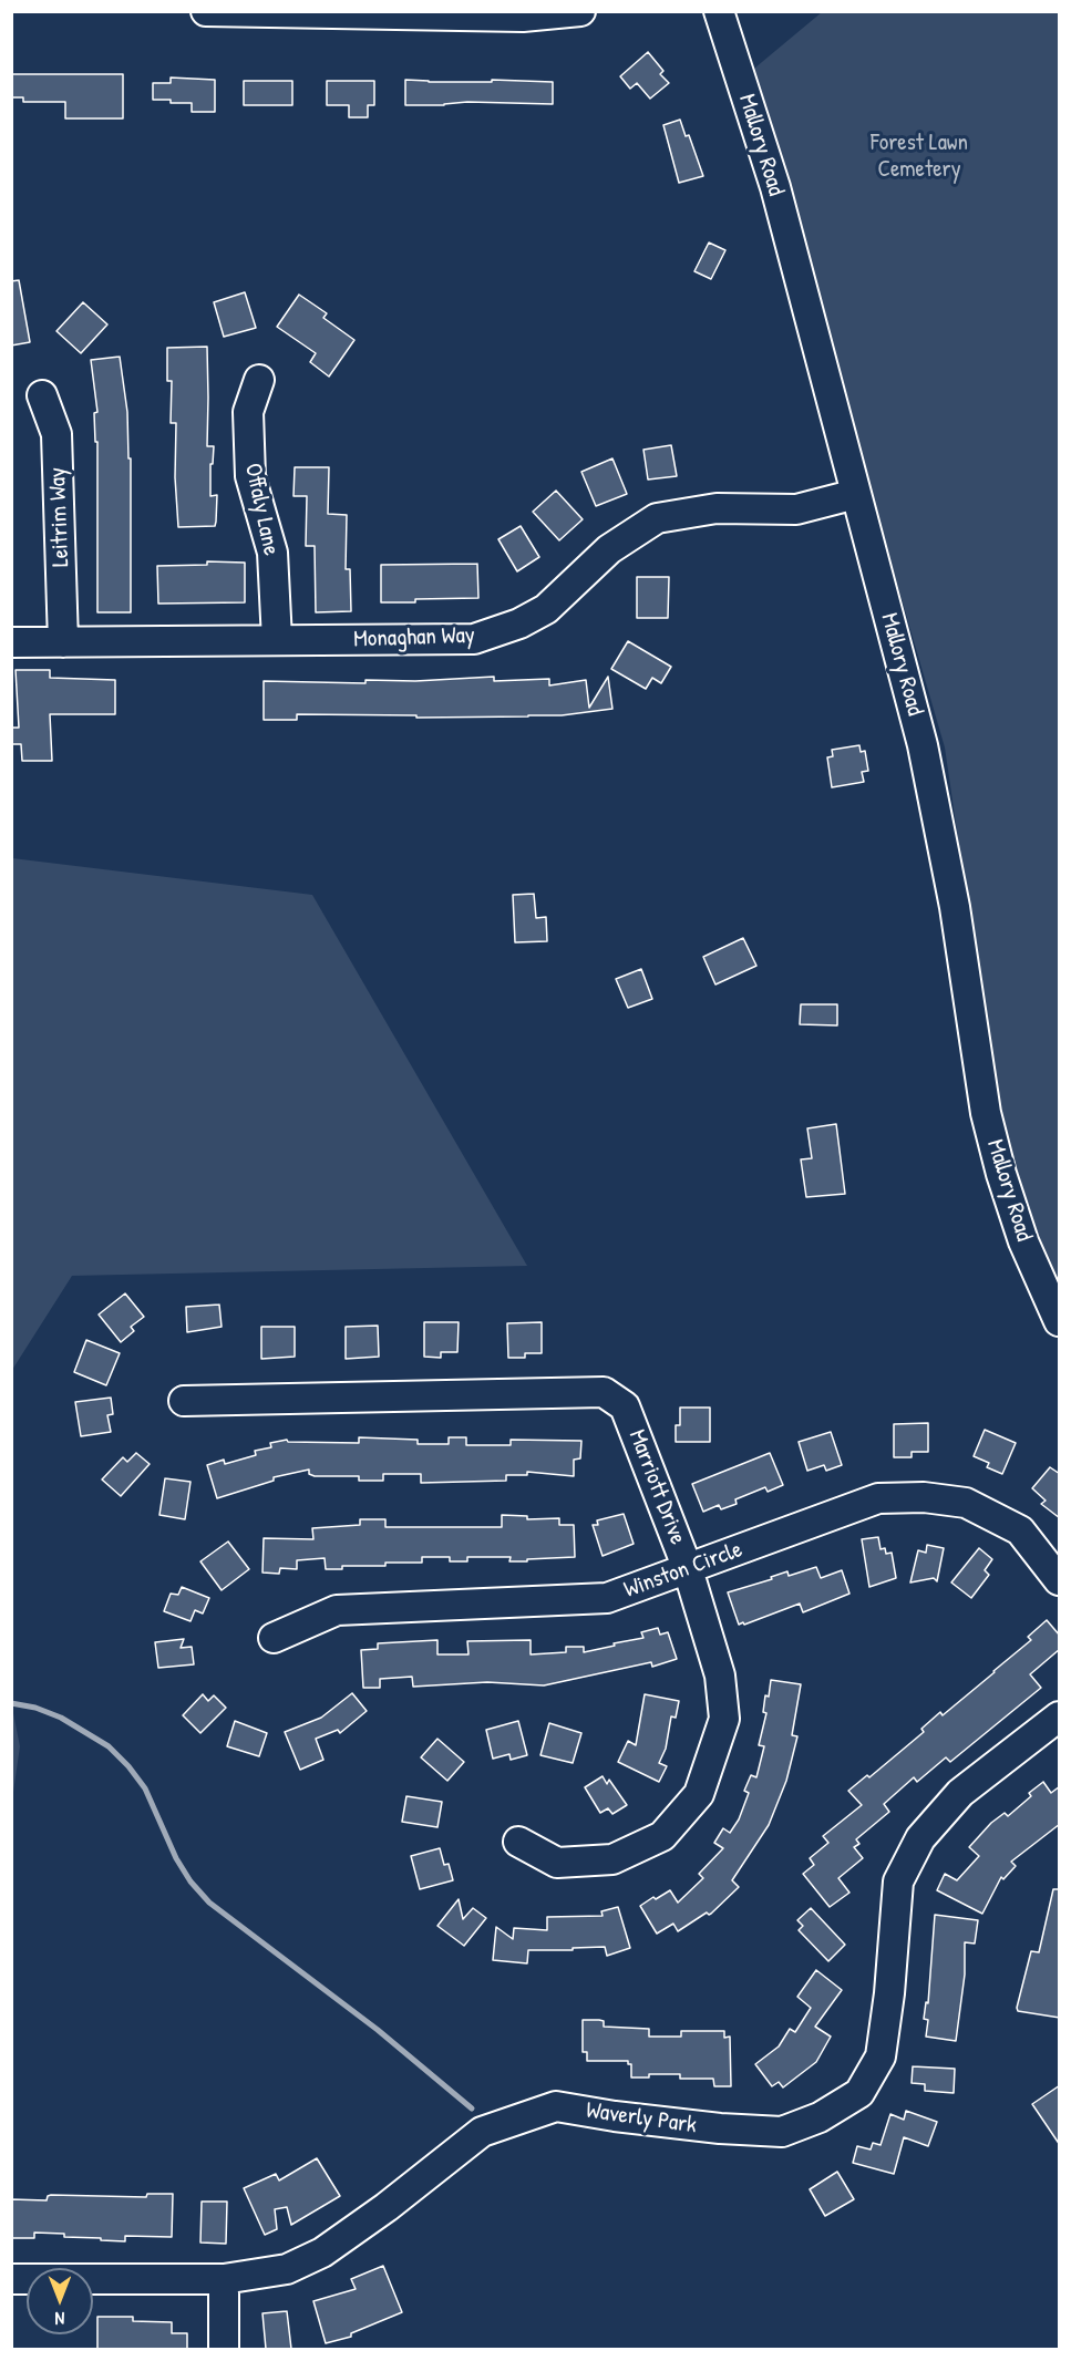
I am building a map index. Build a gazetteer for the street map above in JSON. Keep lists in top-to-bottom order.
{
  "streets": {
    "street": [
      "Mallory Road",
      "Offaly Lane",
      "Leitrim Way",
      "Monaghan Way",
      "Marriott Drive",
      "Winston Circle",
      "Waverly Park"
    ]
  },
  "crossings": [
    ["Mallory Road", "Monaghan Way"],
    ["Offaly Lane", "Monaghan Way"],
    ["Leitrim Way", "Monaghan Way"],
    ["Marriott Drive", "Winston Circle"]
  ],
  "parks": ["Forest Lawn Cemetery"],
  "north": "bottom"
}
